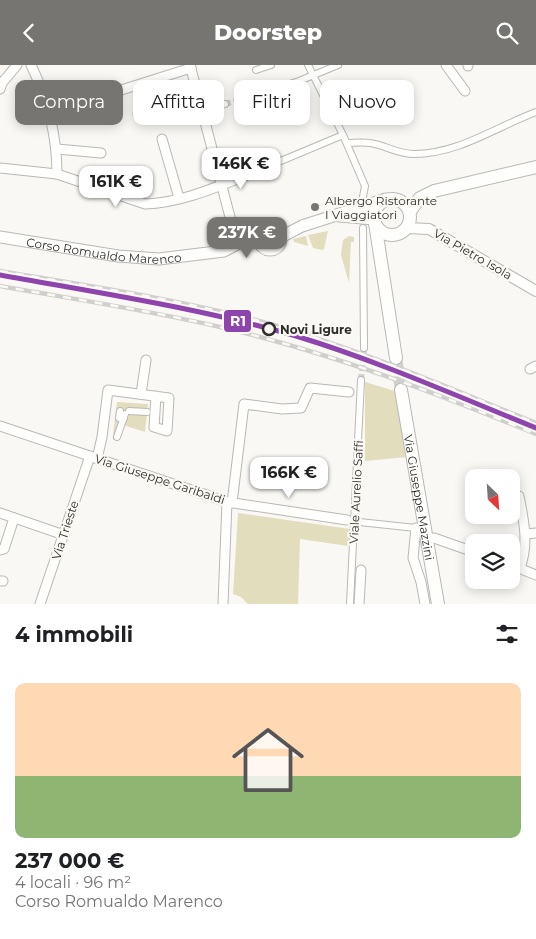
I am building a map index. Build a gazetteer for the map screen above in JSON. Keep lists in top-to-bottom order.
{
  "streets": {
    "main road": ["Corso Romualdo Marenco", "Via Giuseppe Mazzini"],
    "street": [
      "Via Pietro Isola",
      "Via Giuseppe Garibaldi",
      "Viale Aurelio Saffi",
      "Via Trieste"
    ]
  },
  "crossings": [
    ["Via Giuseppe Garibaldi", "Viale Aurelio Saffi"],
    ["Via Giuseppe Garibaldi", "Via Trieste"]
  ],
  "places": ["Albergo Ristorante I Viaggiatori", "Novi Ligure"],
  "lines": ["transit line R1"],
  "north": "bottom right",
  "page": {
    "header": "Doorstep",
    "chip": [
      "Compra",
      "Affitta",
      "Filtri",
      "Nuovo"
    ],
    "price": [
      "146K €",
      "161K €",
      "237K €",
      "166K €"
    ],
    "heading": "4 immobili",
    "list": [
      {
        "name": "237 000 €",
        "note": "4 locali · 96 m² · Corso Romualdo Marenco"
      }
    ]
  }
}
